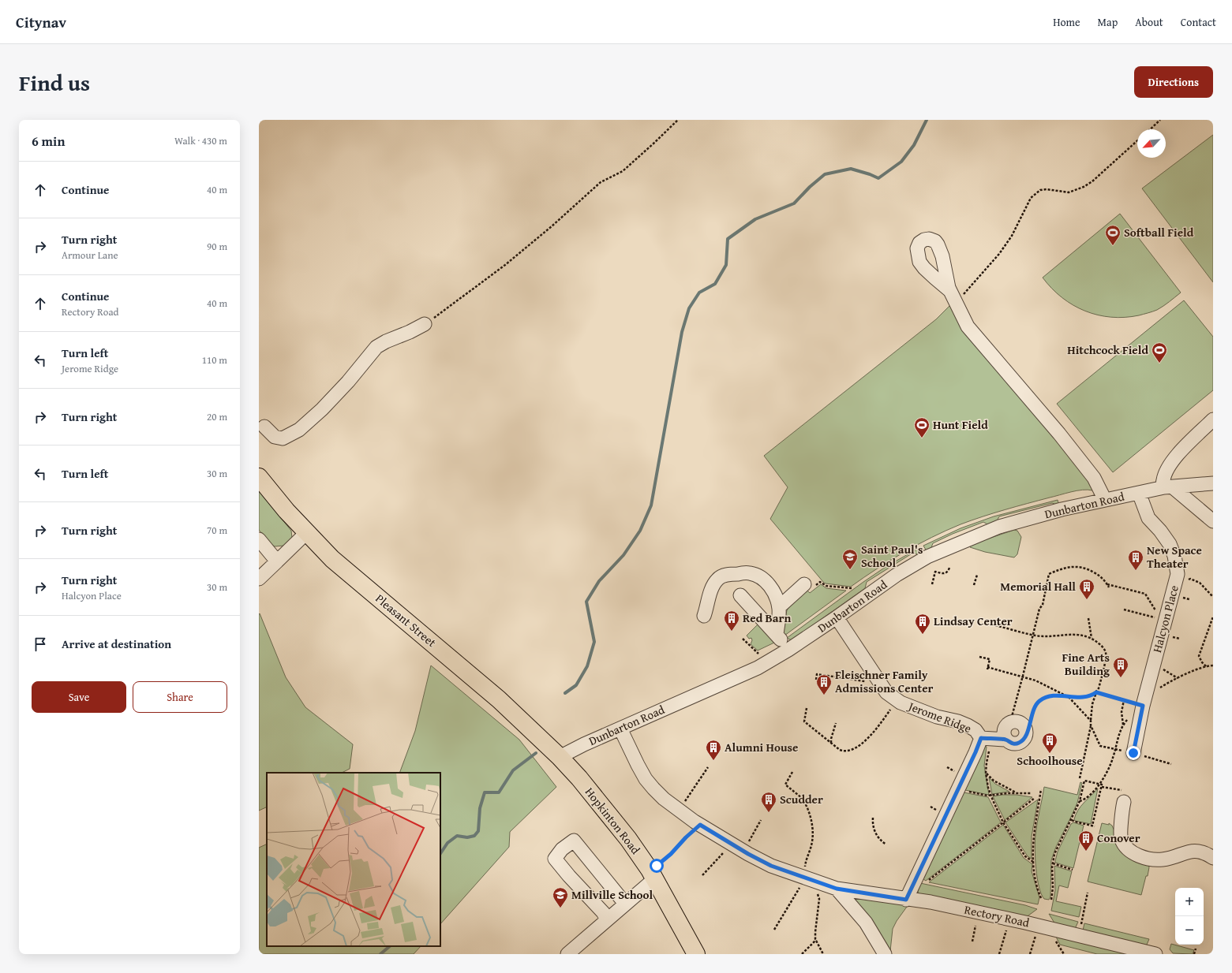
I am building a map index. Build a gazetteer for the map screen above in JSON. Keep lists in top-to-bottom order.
{
  "streets": {
    "main road": ["Pleasant Street", "Hopkinton Road"],
    "street": [
      "Dunbarton Road",
      "Halcyon Place",
      "Jerome Ridge",
      "Rectory Road"
    ]
  },
  "crossings": [
    ["Dunbarton Road", "Halcyon Place"],
    ["Dunbarton Road", "Pleasant Street"],
    ["Dunbarton Road", "Jerome Ridge"],
    ["Dunbarton Road", "Hopkinton Road"],
    ["Dunbarton Road", "Rectory Road"],
    ["Pleasant Street", "Hopkinton Road"],
    ["Jerome Ridge", "Rectory Road"]
  ],
  "places": {
    "sports": ["Softball Field", "Hitchcock Field", "Hunt Field"],
    "school or university": ["Saint Paul's School", "Millville School"],
    "building": [
      "New Space Theater",
      "Memorial Hall",
      "Red Barn",
      "Lindsay Center",
      "Fine Arts Building",
      "Fleischner Family Admissions Center",
      "Schoolhouse",
      "Alumni House",
      "Scudder",
      "Conover"
    ]
  },
  "north": "bottom left",
  "page": {
    "header": "Citynav",
    "nav": [
      "Home",
      "Map",
      "About",
      "Contact"
    ],
    "title": "Find us",
    "buttons": [
      "Directions",
      ["Save", "Share"]
    ],
    "heading": ["6 min", "Walk · 430 m"],
    "list": [
      ["Continue", "40 m"],
      ["Turn right", "Armour Lane", "90 m"],
      ["Continue", "Rectory Road", "40 m"],
      ["Turn left", "Jerome Ridge", "110 m"],
      ["Turn right", "20 m"],
      ["Turn left", "30 m"],
      ["Turn right", "70 m"],
      ["Turn right", "Halcyon Place", "30 m"],
      "Arrive at destination"
    ],
    "map_buttons": ["+", "−"]
  }
}
